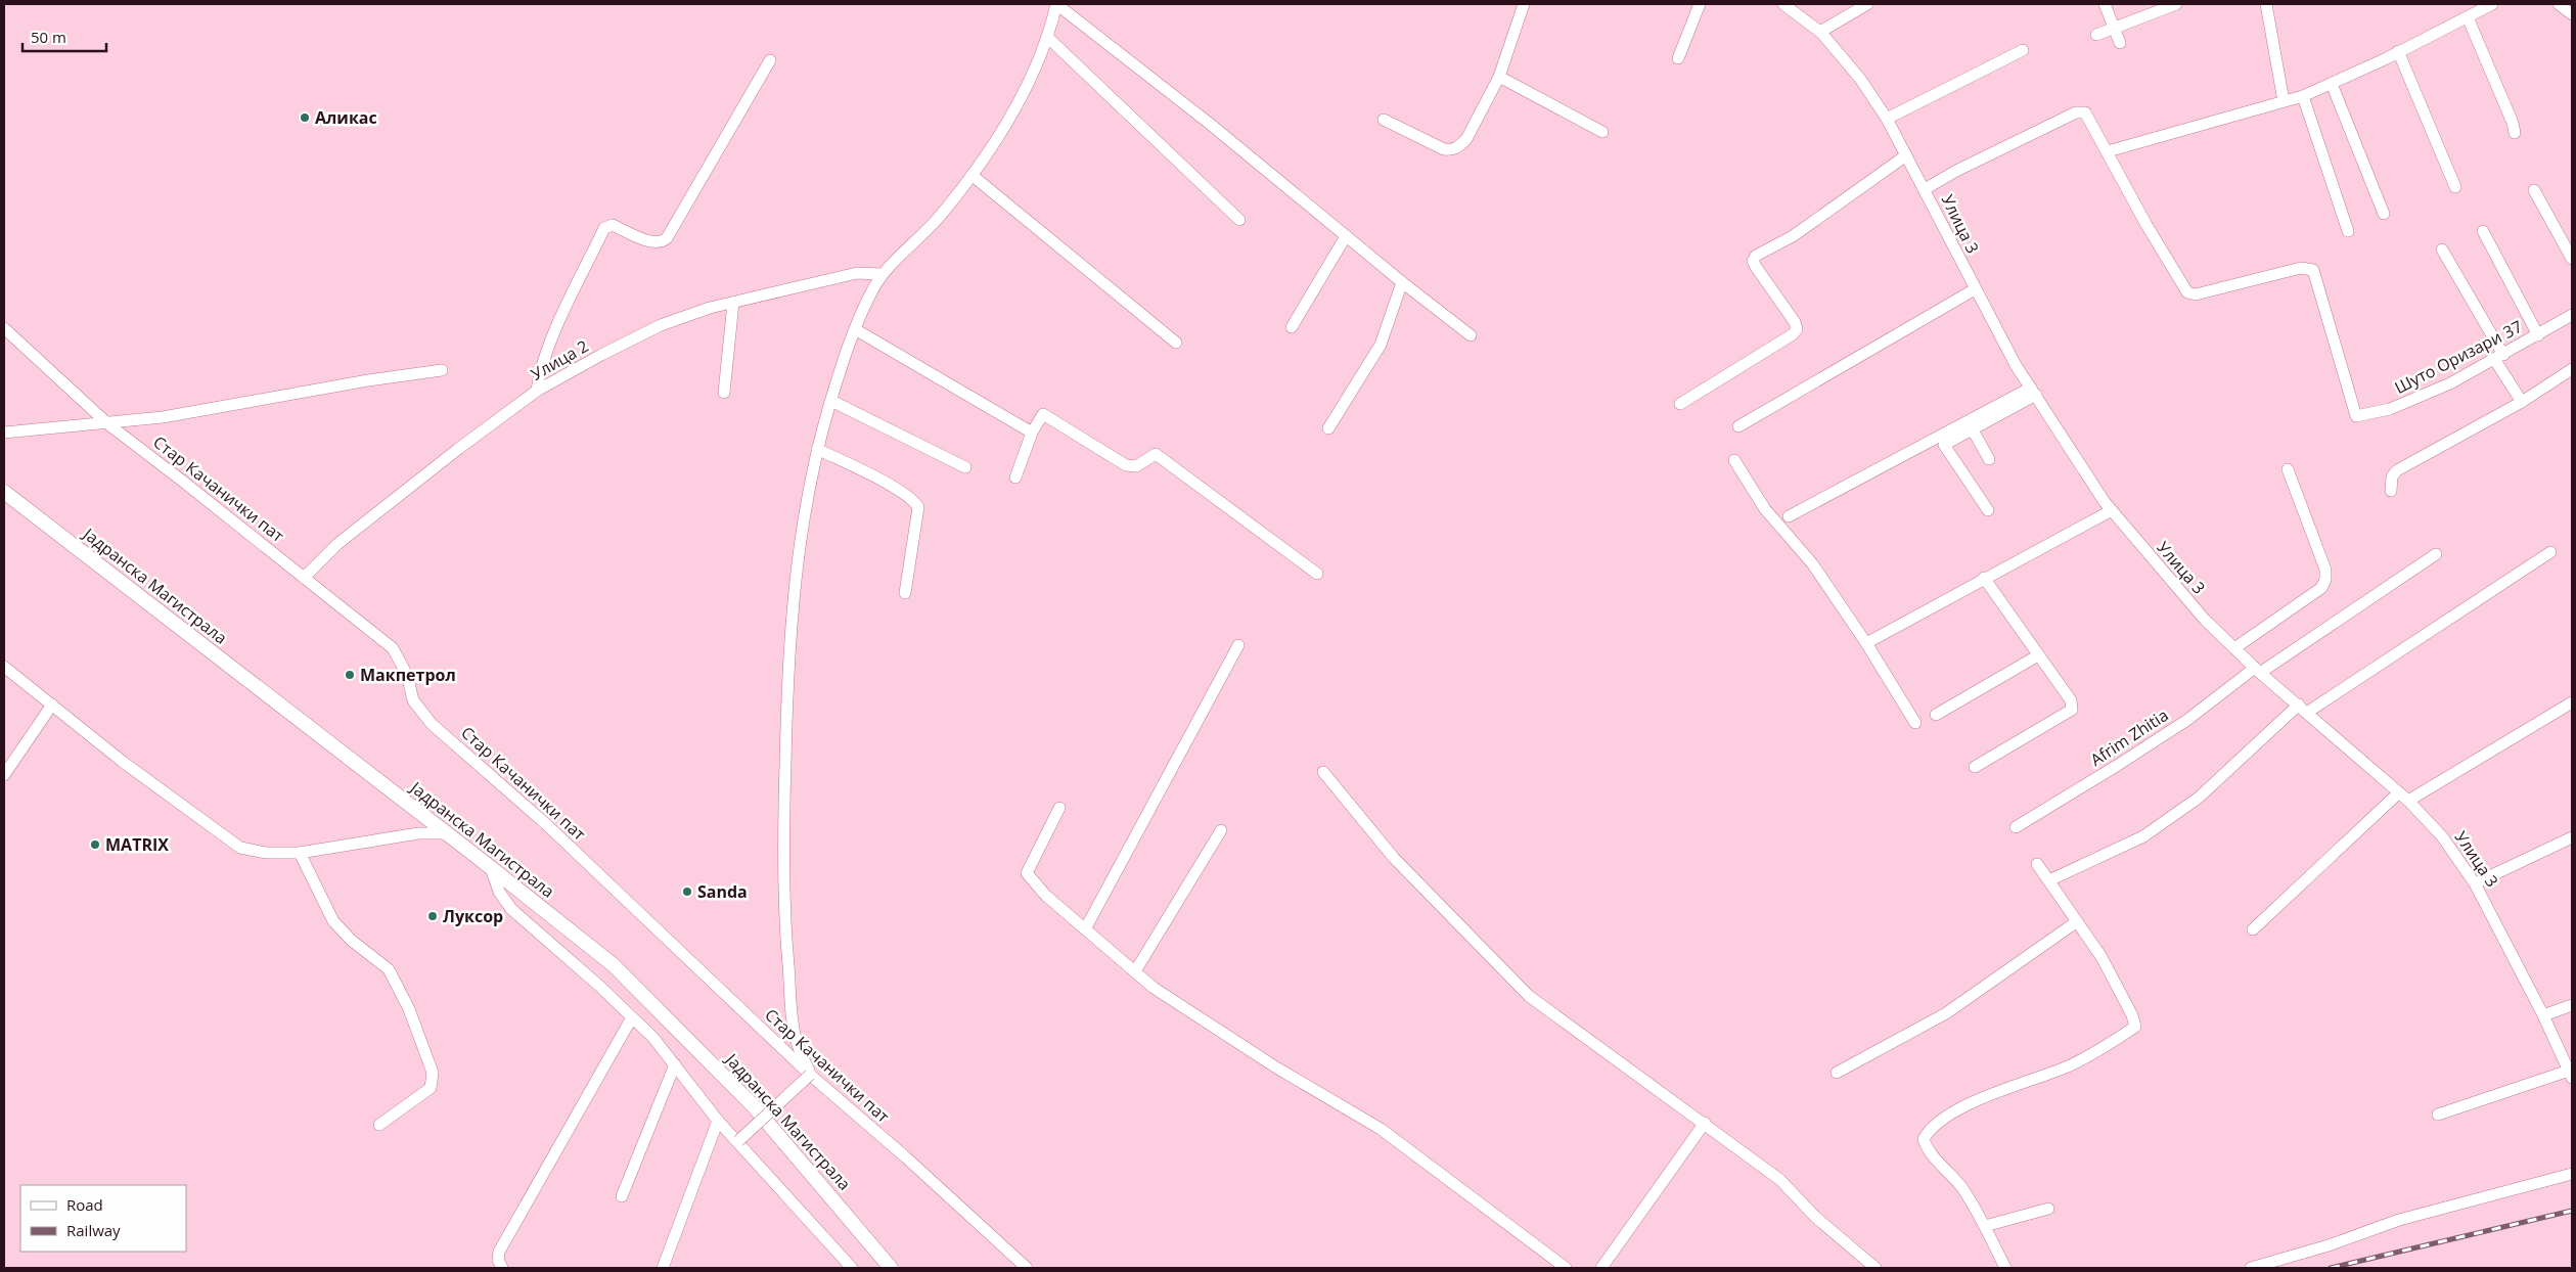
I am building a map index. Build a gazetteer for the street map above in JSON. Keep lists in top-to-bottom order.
{
  "streets": {
    "street": [
      "Улица 3",
      "Шуто Оризари 37",
      "Улица 2",
      "Стар Качанички пат",
      "Јадранска Магистрала",
      "Afrim Zhitia"
    ]
  },
  "crossings": [
    ["Улица 3", "Afrim Zhitia"],
    ["Улица 2", "Стар Качанички пат"]
  ],
  "places": [
    "Аликас",
    "Макпетрол",
    "MATRIX",
    "Sanda",
    "Луксор"
  ],
  "legend": ["Road", "Railway"],
  "scale_bar": "50 m"
}
